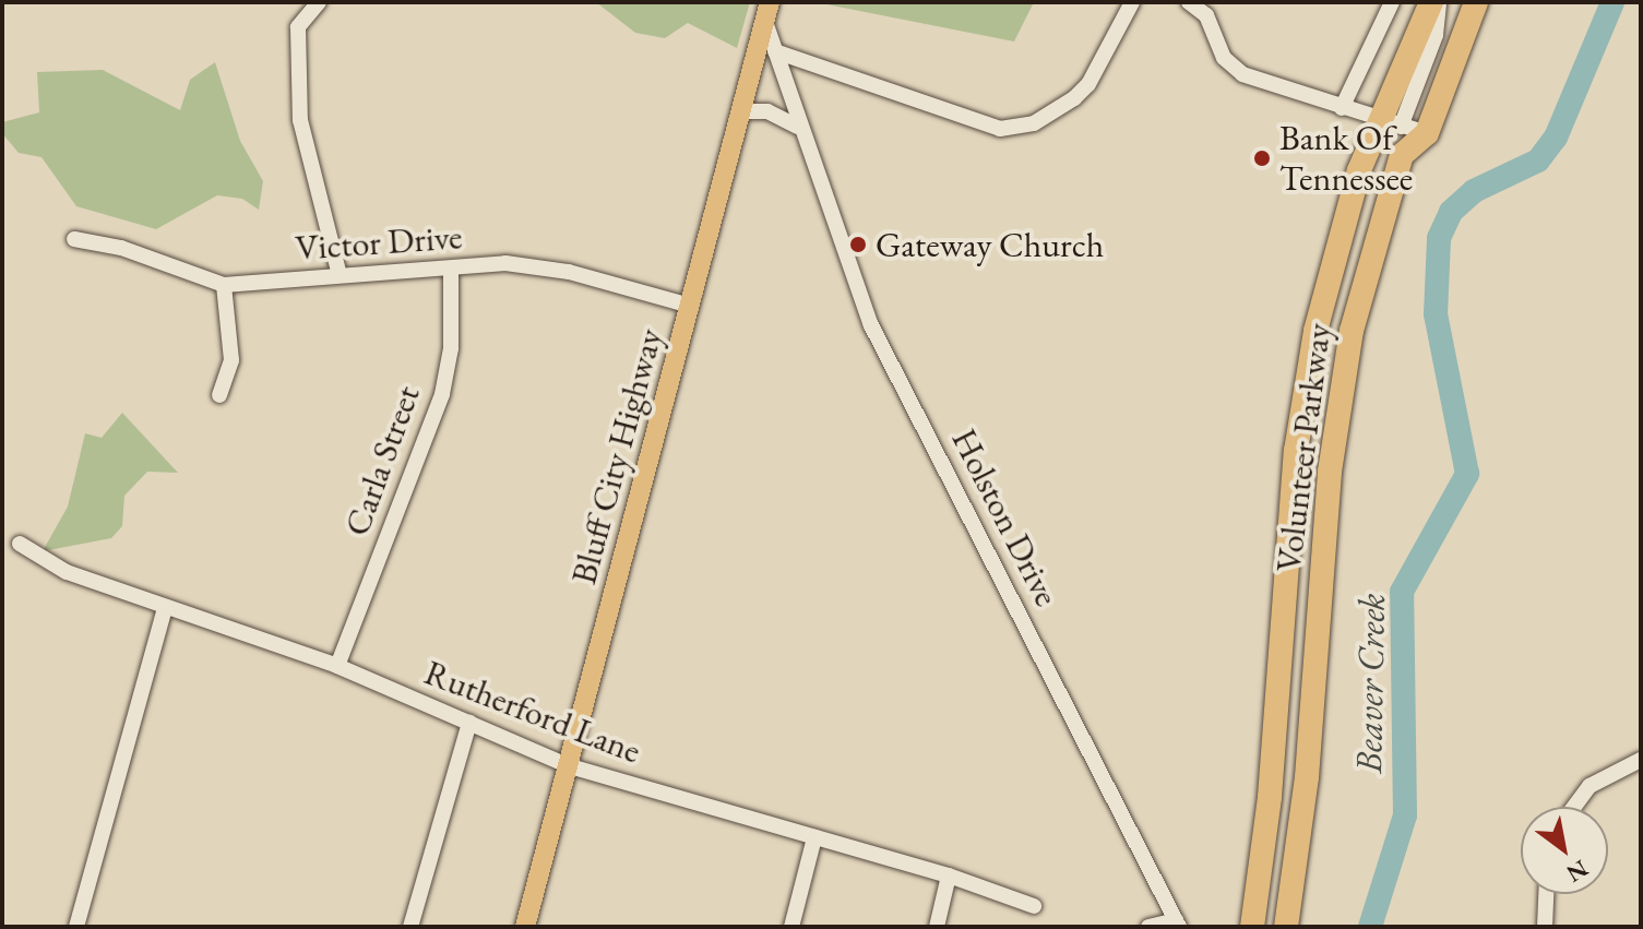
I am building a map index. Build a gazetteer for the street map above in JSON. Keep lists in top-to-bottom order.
{
  "streets": {
    "highway": ["Volunteer Parkway"],
    "main road": ["Bluff City Highway"],
    "street": [
      "Victor Drive",
      "Carla Street",
      "Holston Drive",
      "Rutherford Lane"
    ]
  },
  "crossings": [
    ["Victor Drive", "Bluff City Highway"],
    ["Victor Drive", "Carla Street"],
    ["Bluff City Highway", "Holston Drive"],
    ["Bluff City Highway", "Rutherford Lane"],
    ["Carla Street", "Rutherford Lane"]
  ],
  "water": ["Beaver Creek"],
  "places": ["Bank Of Tennessee", "Gateway Church"],
  "north": "bottom right"
}
